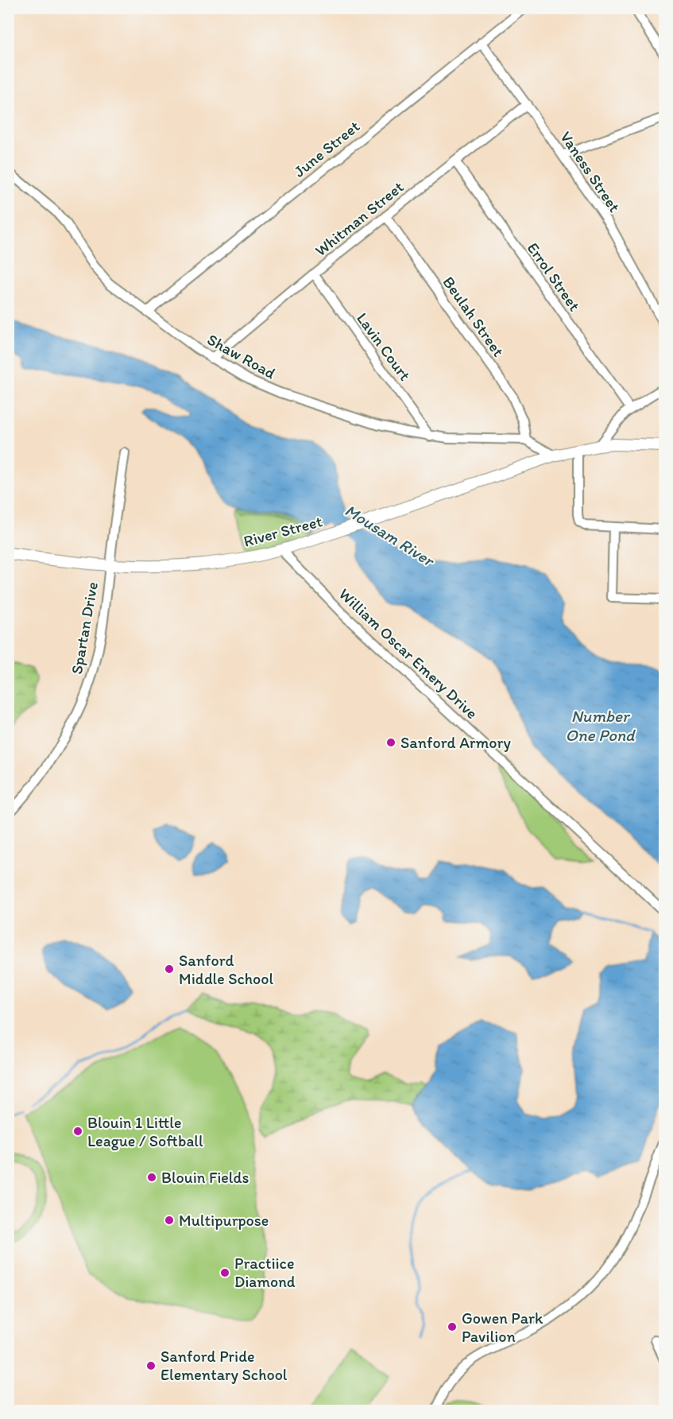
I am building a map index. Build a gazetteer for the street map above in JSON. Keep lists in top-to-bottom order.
{
  "streets": {
    "street": [
      "June Street",
      "Vaness Street",
      "Whitman Street",
      "Errol Street",
      "Beulah Street",
      "Lavin Court",
      "Shaw Road",
      "River Street",
      "Spartan Drive",
      "William Oscar Emery Drive"
    ]
  },
  "crossings": [
    ["June Street", "Vaness Street"],
    ["June Street", "Shaw Road"],
    ["Vaness Street", "Whitman Street"],
    ["Whitman Street", "Errol Street"],
    ["Whitman Street", "Beulah Street"],
    ["Whitman Street", "Lavin Court"],
    ["Whitman Street", "Shaw Road"],
    ["Beulah Street", "Shaw Road"],
    ["Lavin Court", "Shaw Road"],
    ["River Street", "Spartan Drive"],
    ["River Street", "William Oscar Emery Drive"]
  ],
  "water": ["Mousam River", "Number One Pond"],
  "places": [
    "Sanford Armory",
    "Sanford Middle School",
    "Blouin 1 Little League / Softball",
    "Blouin Fields",
    "Multipurpose",
    "Practiice Diamond",
    "Gowen Park Pavilion",
    "Sanford Pride Elementary School"
  ]
}
